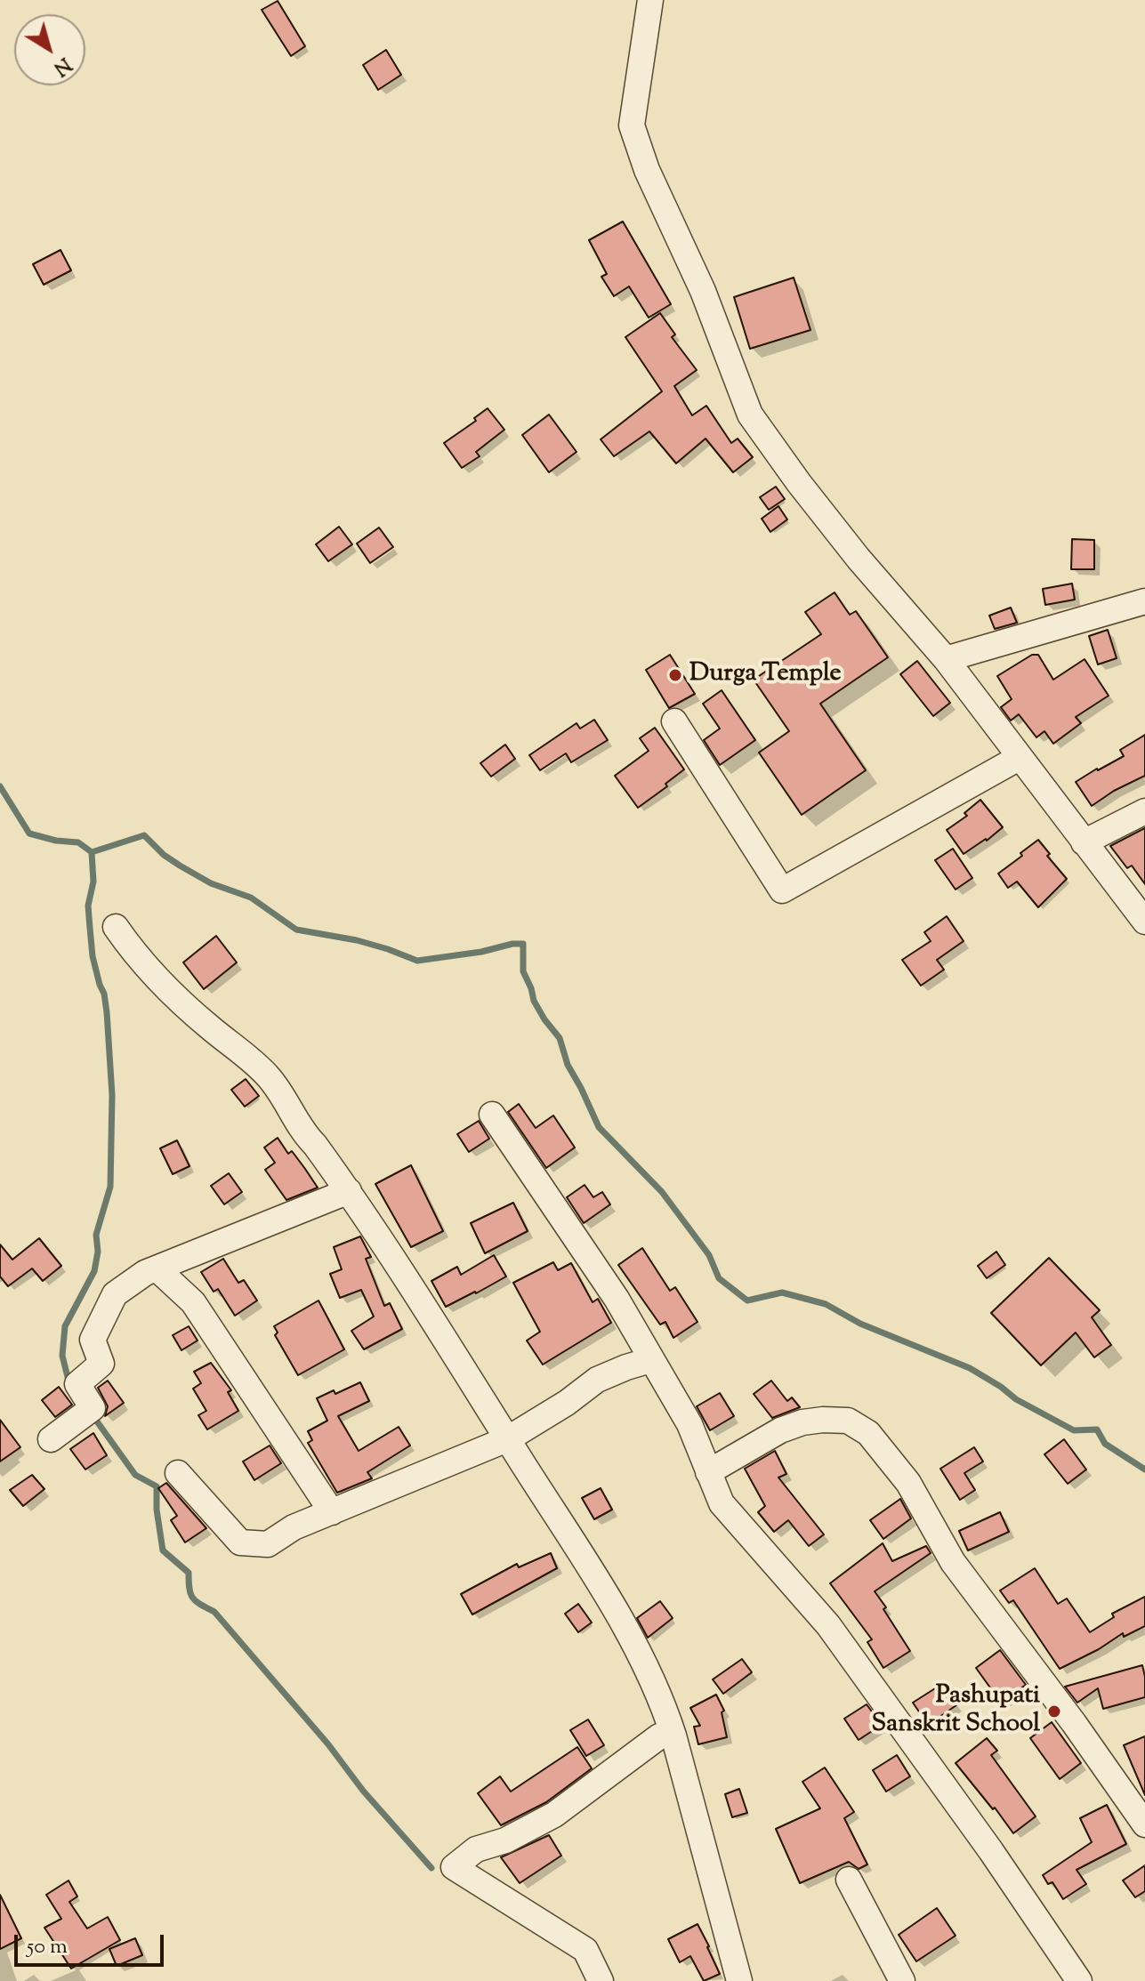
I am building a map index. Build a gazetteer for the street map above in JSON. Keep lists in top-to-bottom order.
{
  "places": ["Durga Temple", "Pashupati Sanskrit School"],
  "scale_bar": "50 m",
  "north": "bottom right"
}
